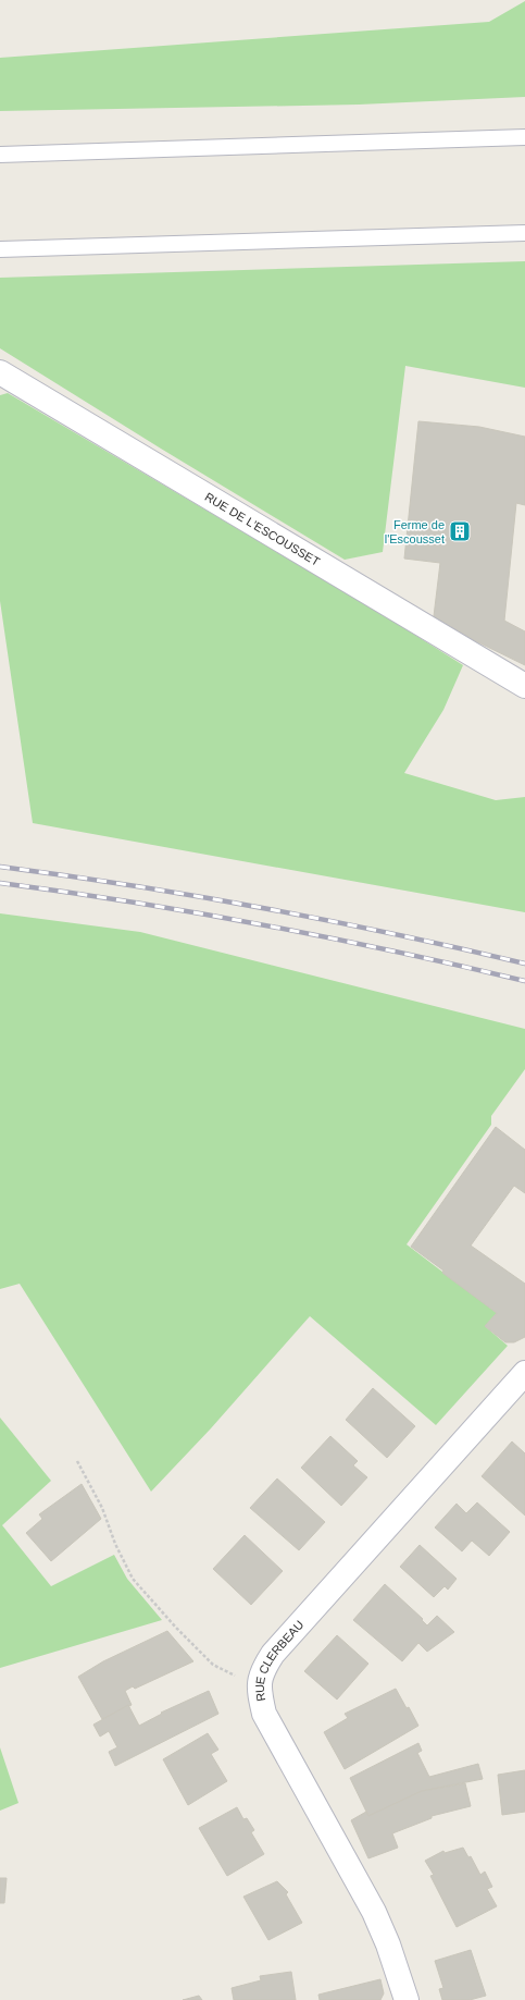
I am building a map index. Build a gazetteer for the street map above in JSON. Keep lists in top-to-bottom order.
{
  "streets": {
    "street": ["RUE DE L'ESCOUSSET", "RUE CLERBEAU"]
  },
  "places": {
    "building": ["Ferme de l'Escousset"]
  }
}
